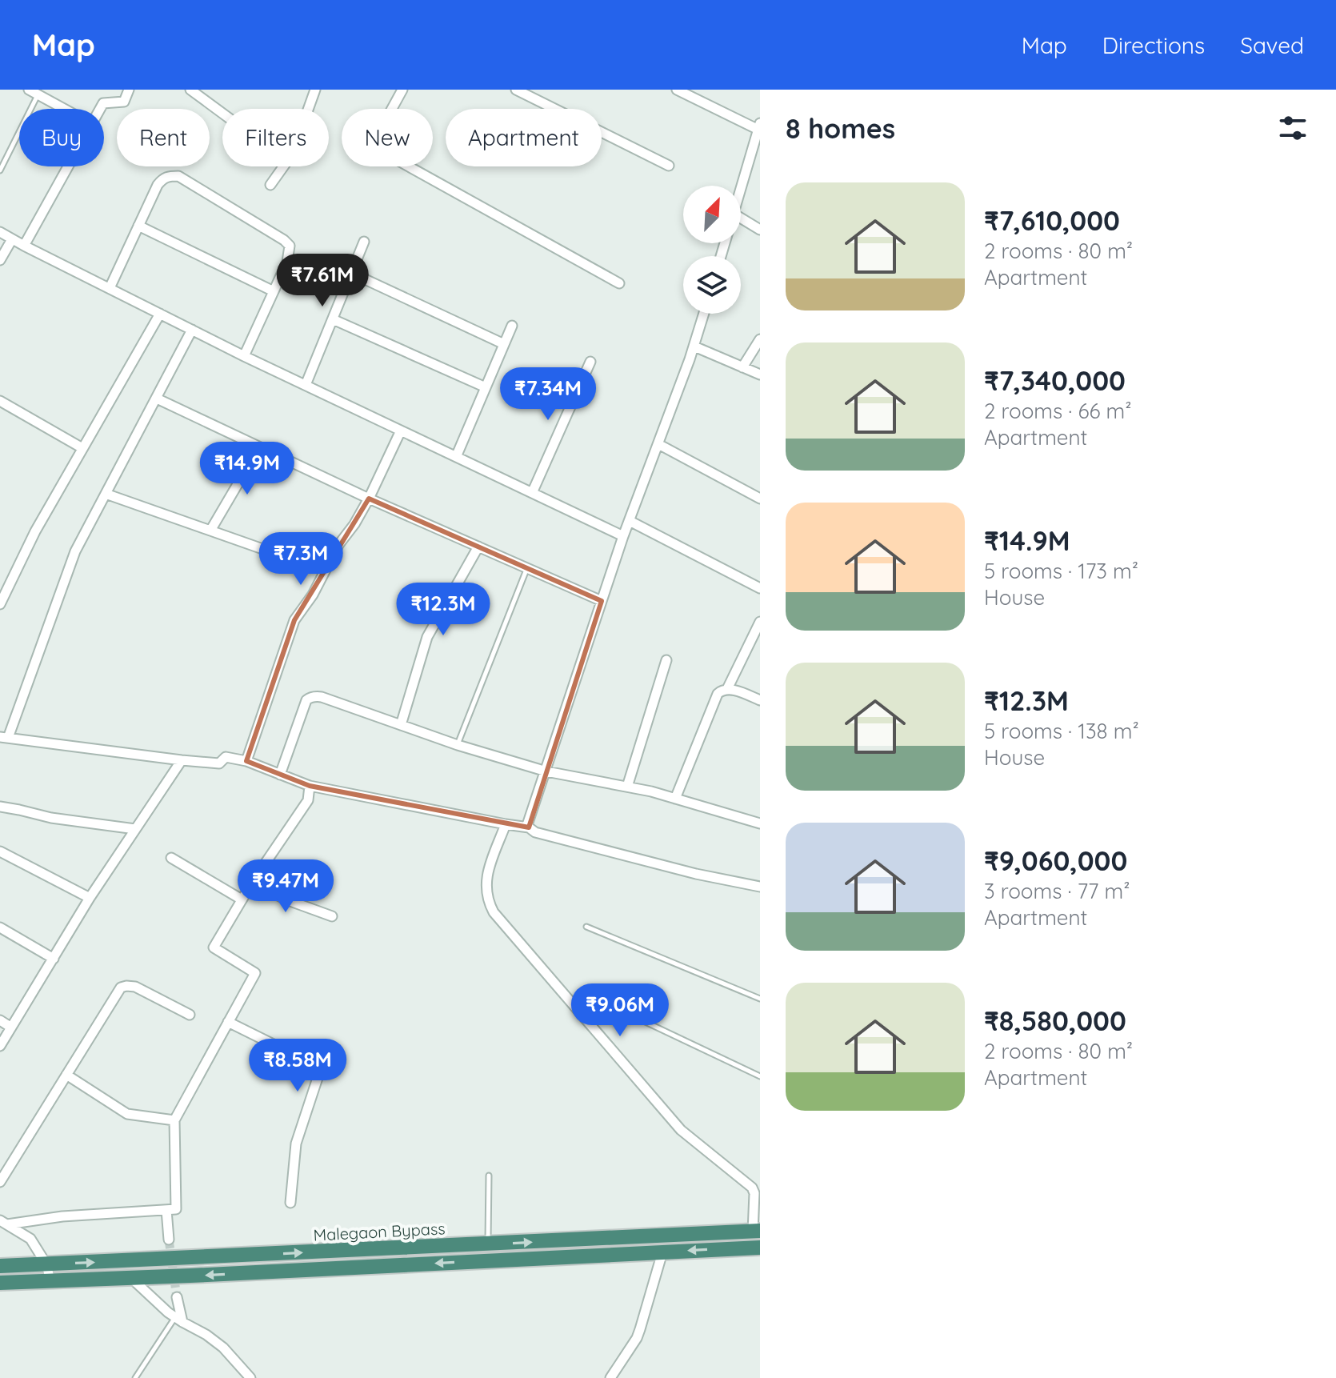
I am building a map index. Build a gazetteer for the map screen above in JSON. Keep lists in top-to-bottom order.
{
  "streets": {
    "highway": ["Malegaon Bypass"]
  },
  "north": "top right",
  "page": {
    "header": "Map",
    "nav": ["Map", "Directions", "Saved"],
    "heading": "8 homes",
    "chip": [
      "Buy",
      "Rent",
      "Filters",
      "New",
      "Apartment"
    ],
    "list": [
      {
        "name": "₹7,610,000",
        "note": "2 rooms · 80 m² · Apartment"
      },
      {
        "name": "₹7,340,000",
        "note": "2 rooms · 66 m² · Apartment"
      },
      {
        "name": "₹14.9M",
        "note": "5 rooms · 173 m² · House"
      },
      {
        "name": "₹12.3M",
        "note": "5 rooms · 138 m² · House"
      },
      {
        "name": "₹9,060,000",
        "note": "3 rooms · 77 m² · Apartment"
      },
      {
        "name": "₹8,580,000",
        "note": "2 rooms · 80 m² · Apartment"
      }
    ],
    "price": [
      "₹7.61M",
      "₹7.34M",
      "₹14.9M",
      "₹7.3M",
      "₹12.3M",
      "₹9.47M",
      "₹9.06M",
      "₹8.58M"
    ]
  }
}
